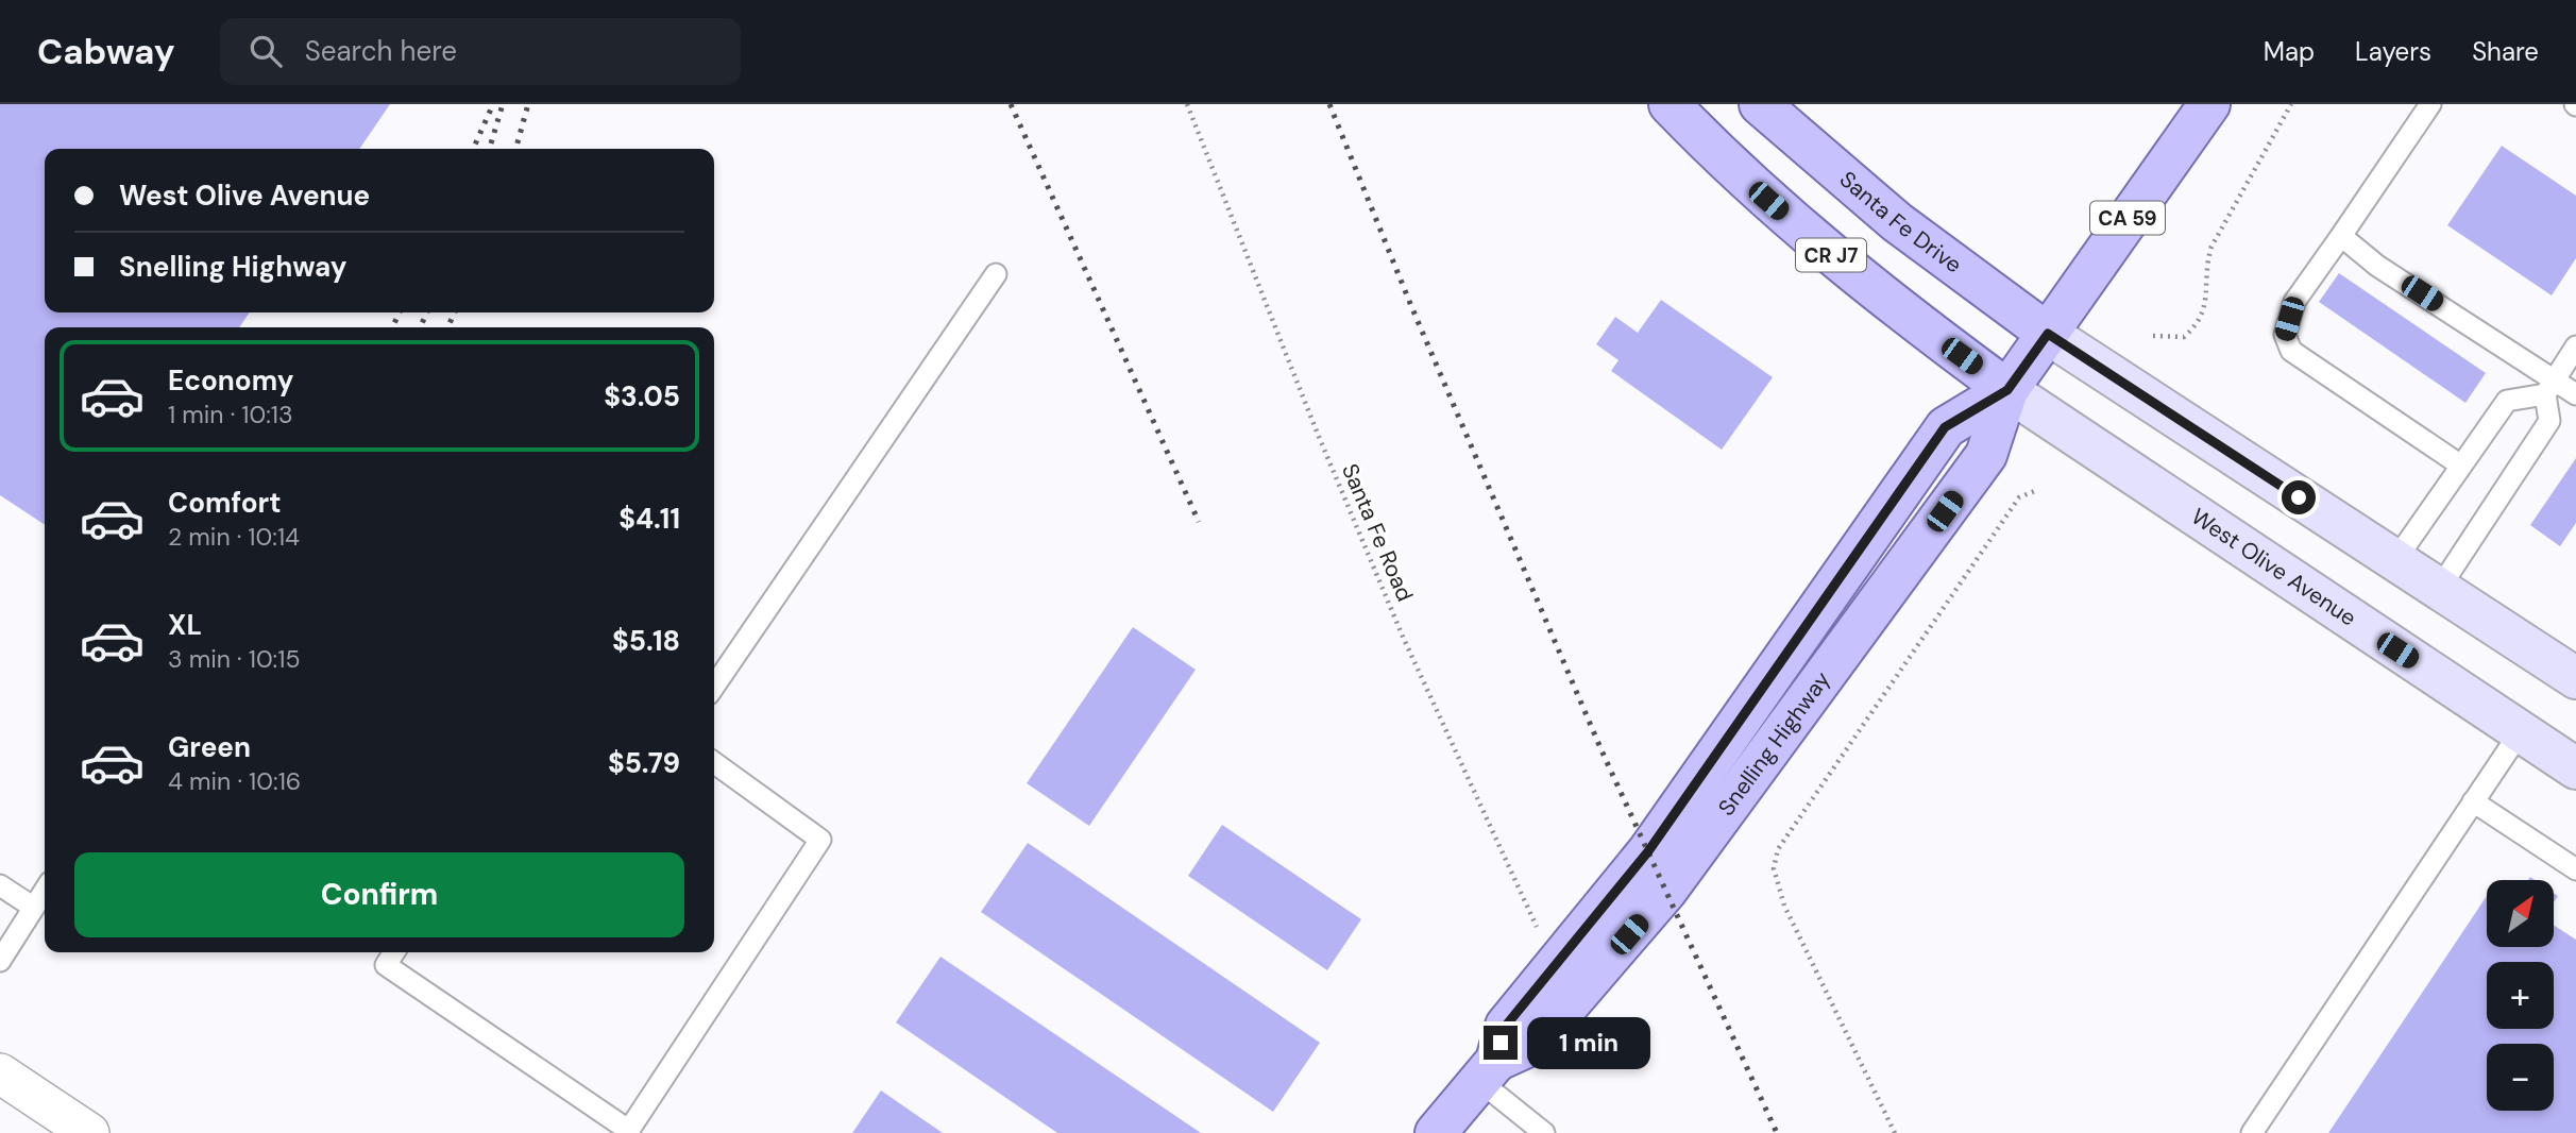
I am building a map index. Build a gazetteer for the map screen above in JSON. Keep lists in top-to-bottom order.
{
  "streets": {
    "main road": [
      "CA 59",
      "Santa Fe Drive",
      "CR J7",
      "West Olive Avenue",
      "Snelling Highway"
    ],
    "path": ["Santa Fe Road"]
  },
  "crossings": [
    ["CA 59", "Santa Fe Drive"],
    ["CA 59", "Snelling Highway"],
    ["Santa Fe Drive", "Snelling Highway"],
    ["CR J7", "West Olive Avenue"],
    ["CR J7", "Snelling Highway"],
    ["Santa Fe Road", "Snelling Highway"],
    ["West Olive Avenue", "Snelling Highway"]
  ],
  "north": "top right",
  "page": {
    "header": "Cabway",
    "search": "Search here",
    "nav": ["Map", "Layers", "Share"],
    "banner": ["West Olive Avenue", "Snelling Highway"],
    "list": [
      {
        "name": "Economy",
        "note": "1 min · 10:13",
        "value": "$3.05"
      },
      {
        "name": "Comfort",
        "note": "2 min · 10:14",
        "value": "$4.11"
      },
      {
        "name": "XL",
        "note": "3 min · 10:15",
        "value": "$5.18"
      },
      {
        "name": "Green",
        "note": "4 min · 10:16",
        "value": "$5.79"
      }
    ],
    "buttons": "Confirm",
    "map_buttons": ["+", "−"],
    "bubble": "1 min"
  }
}
